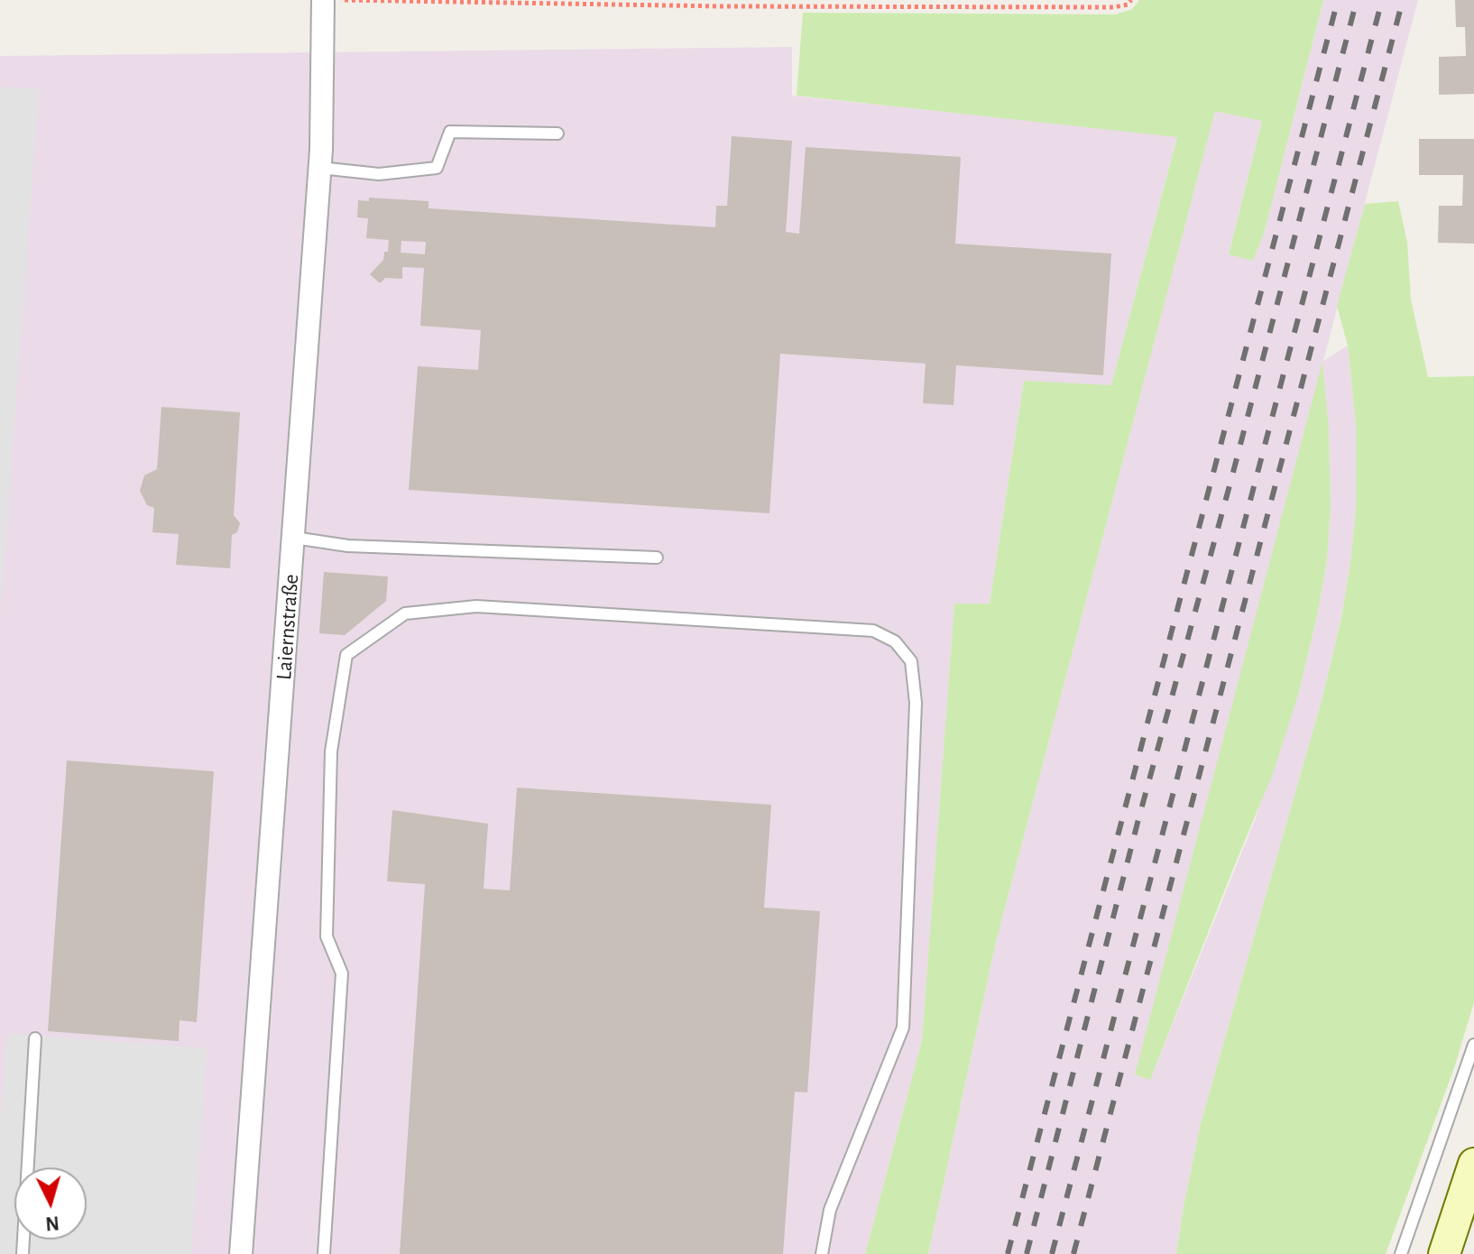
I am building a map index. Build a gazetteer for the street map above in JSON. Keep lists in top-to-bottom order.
{
  "streets": {
    "street": ["Laiernstraße"]
  },
  "north": "bottom"
}
